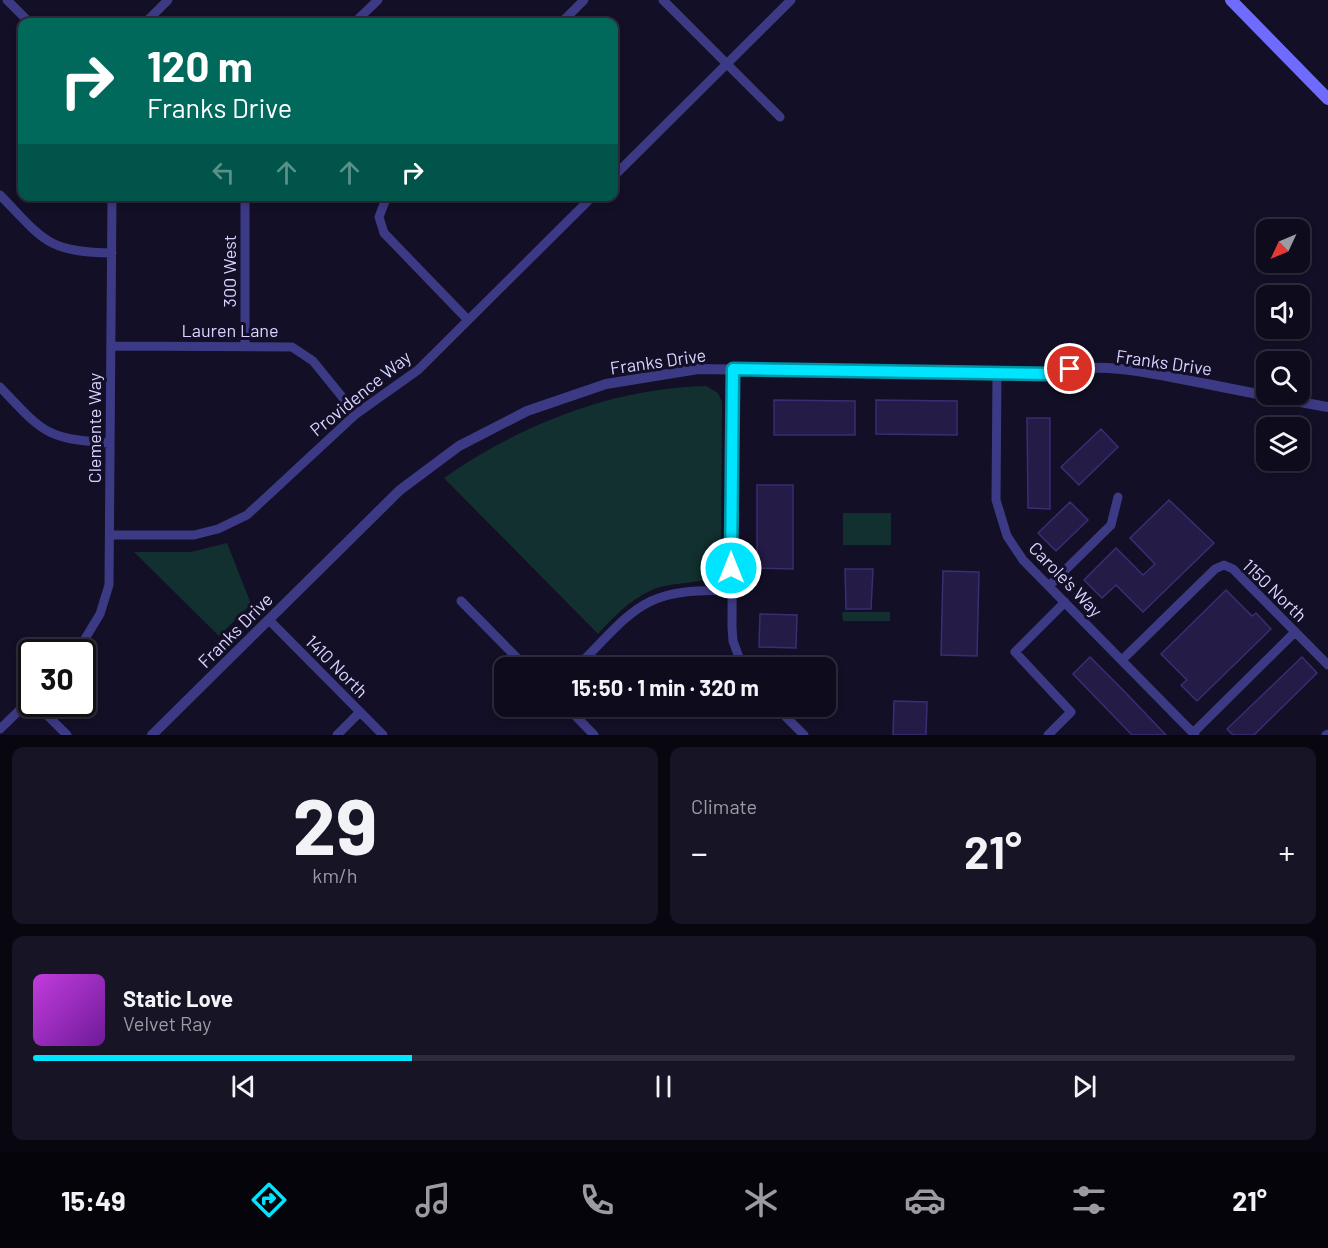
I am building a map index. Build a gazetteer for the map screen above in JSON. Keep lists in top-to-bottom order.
{
  "streets": {
    "street": [
      "300 West",
      "Lauren Lane",
      "Franks Drive",
      "Providence Way",
      "Clemente Way",
      "Carole's Way",
      "1150 North",
      "1410 North"
    ]
  },
  "crossings": [
    ["300 West", "Lauren Lane"],
    ["Lauren Lane", "Providence Way"],
    ["Lauren Lane", "Clemente Way"],
    ["Franks Drive", "Carole's Way"],
    ["Franks Drive", "1410 North"],
    ["Providence Way", "Clemente Way"],
    ["Carole's Way", "1150 North"]
  ],
  "north": "bottom left",
  "page": {
    "turn": ["120 m", "Franks Drive"],
    "limit": "30",
    "trip": "15:50 · 1 min · 320 m",
    "tile": [
      ["29", "km/h"],
      "Climate"
    ],
    "heat": ["−", "21°", "+"],
    "song": ["Static Love", "Velvet Ray"],
    "tabs": ["15:49", "21°"]
  }
}
